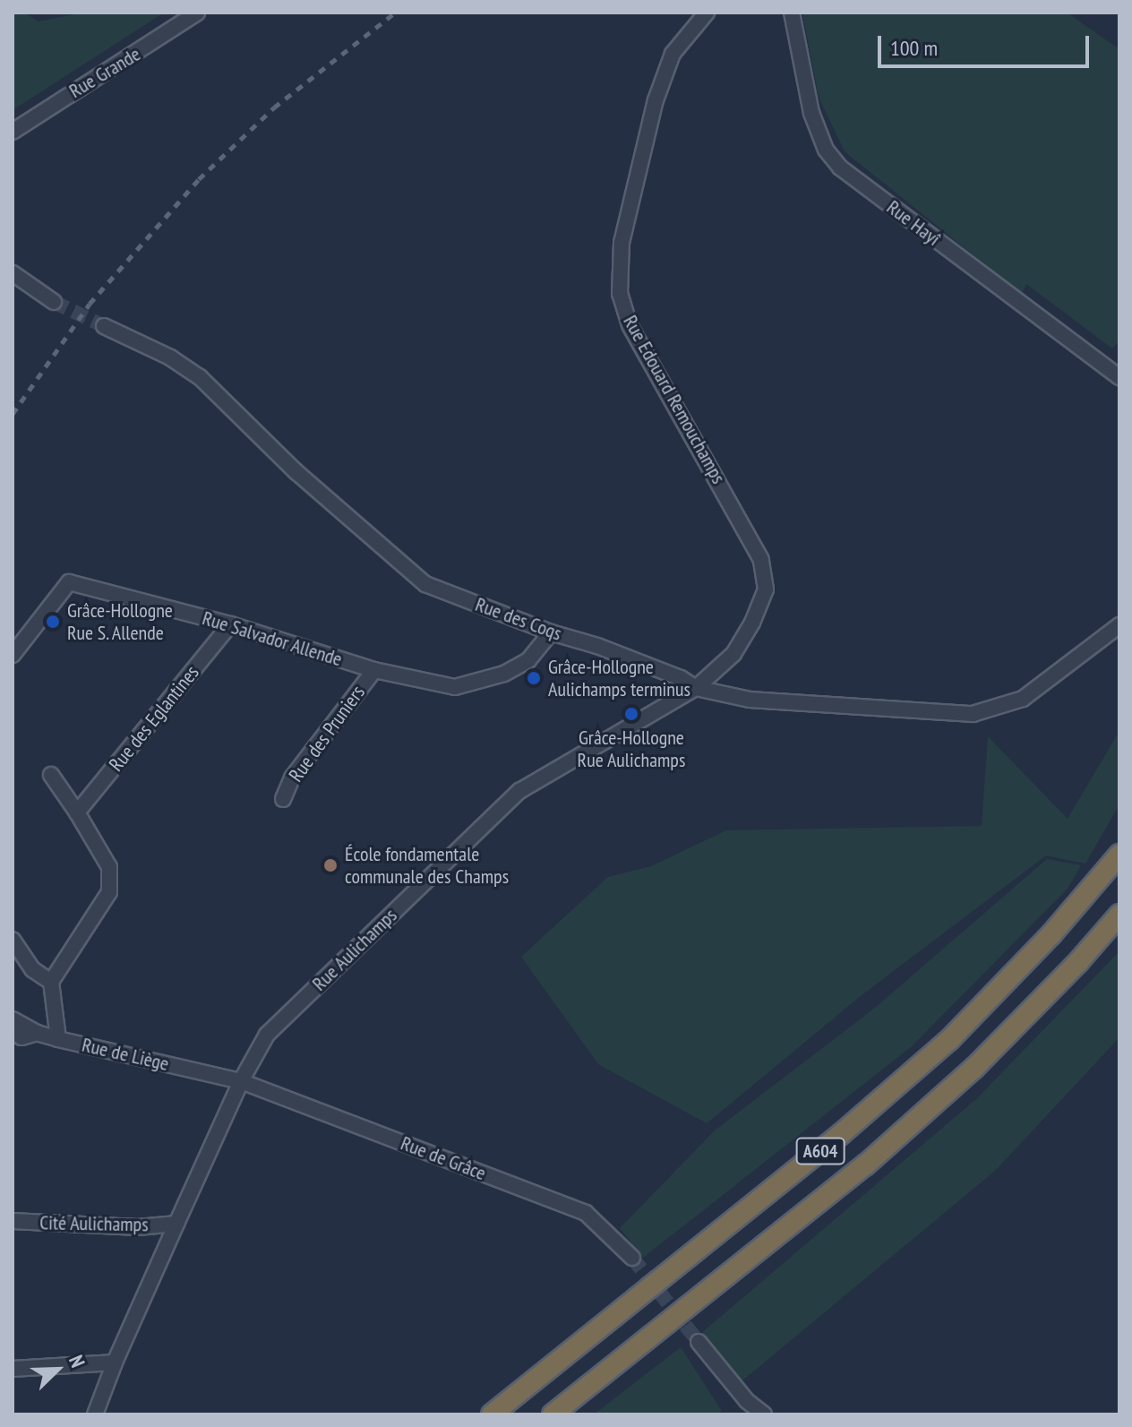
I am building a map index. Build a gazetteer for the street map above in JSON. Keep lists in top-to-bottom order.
{
  "streets": {
    "highway": ["A604"],
    "street": [
      "Rue Grande",
      "Rue Hayî",
      "Rue Edouard Remouchamps",
      "Rue des Coqs",
      "Rue Salvador Allende",
      "Rue des Eglantines",
      "Rue des Pruniers",
      "Rue Aulichamps",
      "Rue de Liège",
      "Rue de Grâce",
      "Cité Aulichamps"
    ]
  },
  "crossings": [
    ["Rue Edouard Remouchamps", "Rue des Coqs"],
    ["Rue Edouard Remouchamps", "Rue Aulichamps"],
    ["Rue des Coqs", "Rue Salvador Allende"],
    ["Rue des Coqs", "Rue Aulichamps"],
    ["Rue Salvador Allende", "Rue des Eglantines"],
    ["Rue Salvador Allende", "Rue des Pruniers"],
    ["Rue Aulichamps", "Rue de Liège"],
    ["Rue Aulichamps", "Rue de Grâce"],
    ["Rue Aulichamps", "Cité Aulichamps"],
    ["Rue de Liège", "Rue de Grâce"],
    ["Rue de Liège", "Cité Aulichamps"],
    ["Rue de Grâce", "Cité Aulichamps"]
  ],
  "places": [
    "Grâce-Hollogne Rue S. Allende",
    "Grâce-Hollogne Aulichamps terminus",
    "Grâce-Hollogne Rue Aulichamps",
    "École fondamentale communale des Champs"
  ],
  "scale_bar": "100 m",
  "north": "top right"
}
